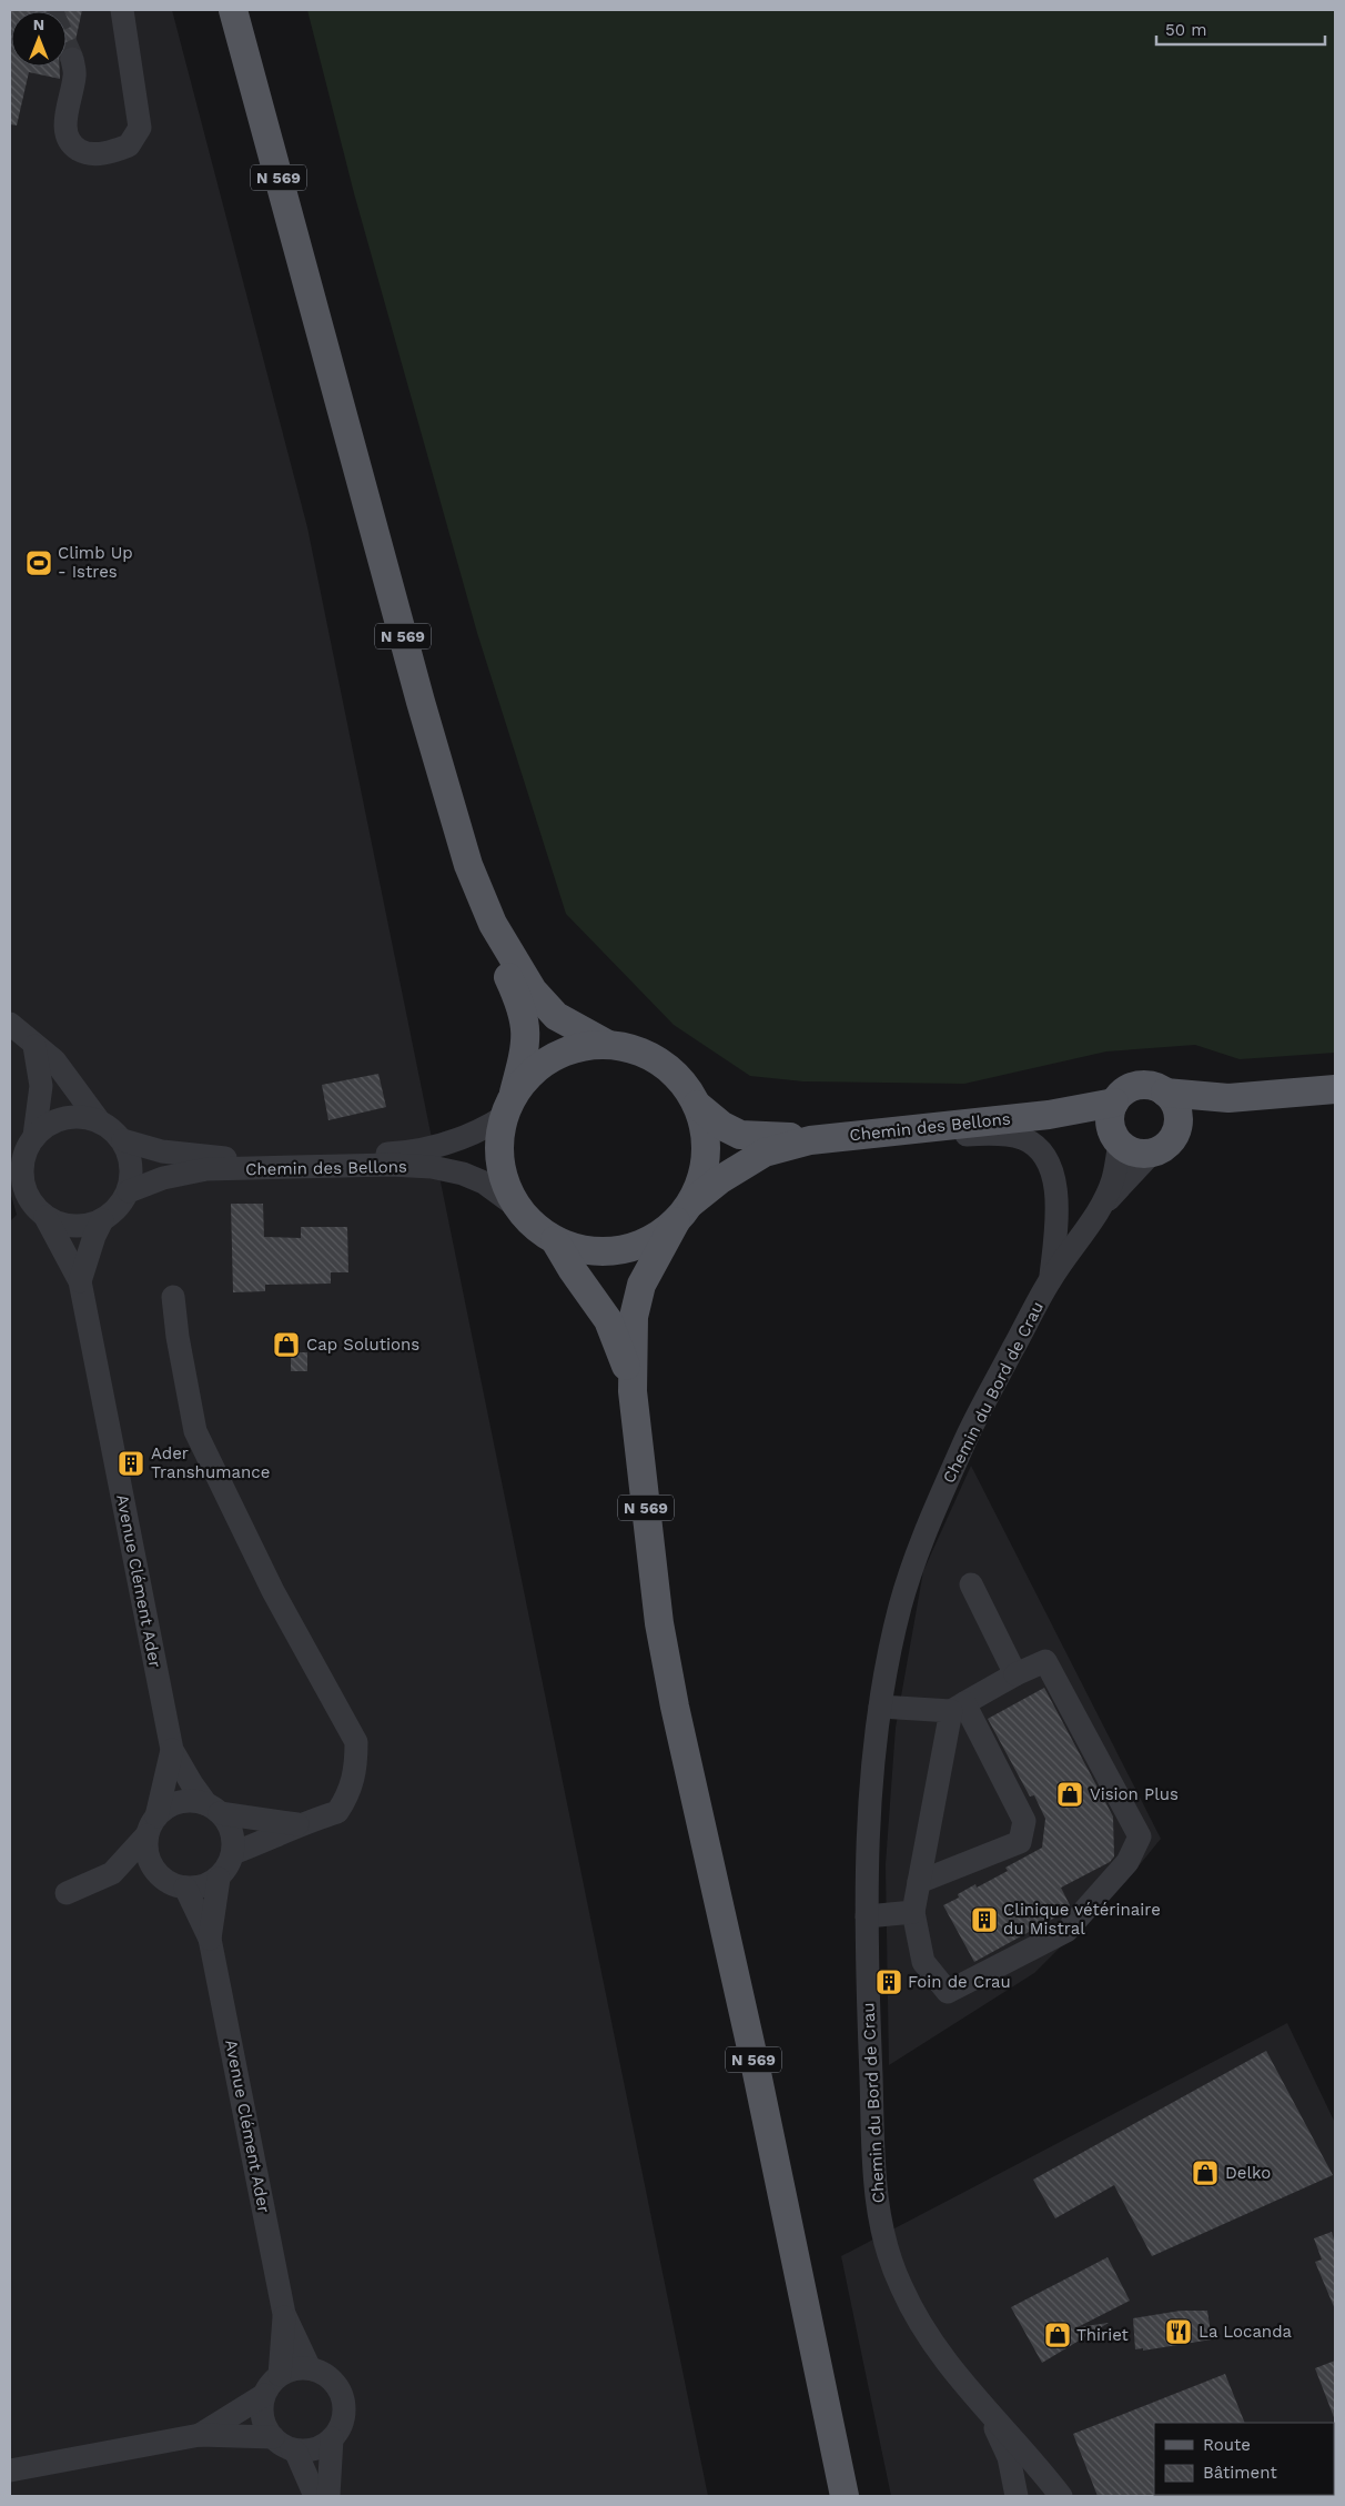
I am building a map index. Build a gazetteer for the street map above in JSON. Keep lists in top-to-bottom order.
{
  "streets": {
    "main road": ["N 569", "Chemin des Bellons"],
    "street": ["Chemin du Bord de Crau", "Avenue Clément Ader"]
  },
  "crossings": [
    ["N 569", "Chemin des Bellons"],
    ["Chemin des Bellons", "Avenue Clément Ader"]
  ],
  "places": {
    "sports": ["Climb Up - Istres"],
    "shop": [
      "Cap Solutions",
      "Vision Plus",
      "Delko",
      "Thiriet"
    ],
    "building": ["Ader Transhumance", "Clinique vétérinaire du Mistral", "Foin de Crau"],
    "restaurant": ["La Locanda"]
  },
  "legend": ["Route", "Bâtiment"],
  "scale_bar": "50 m",
  "north": "top"
}
